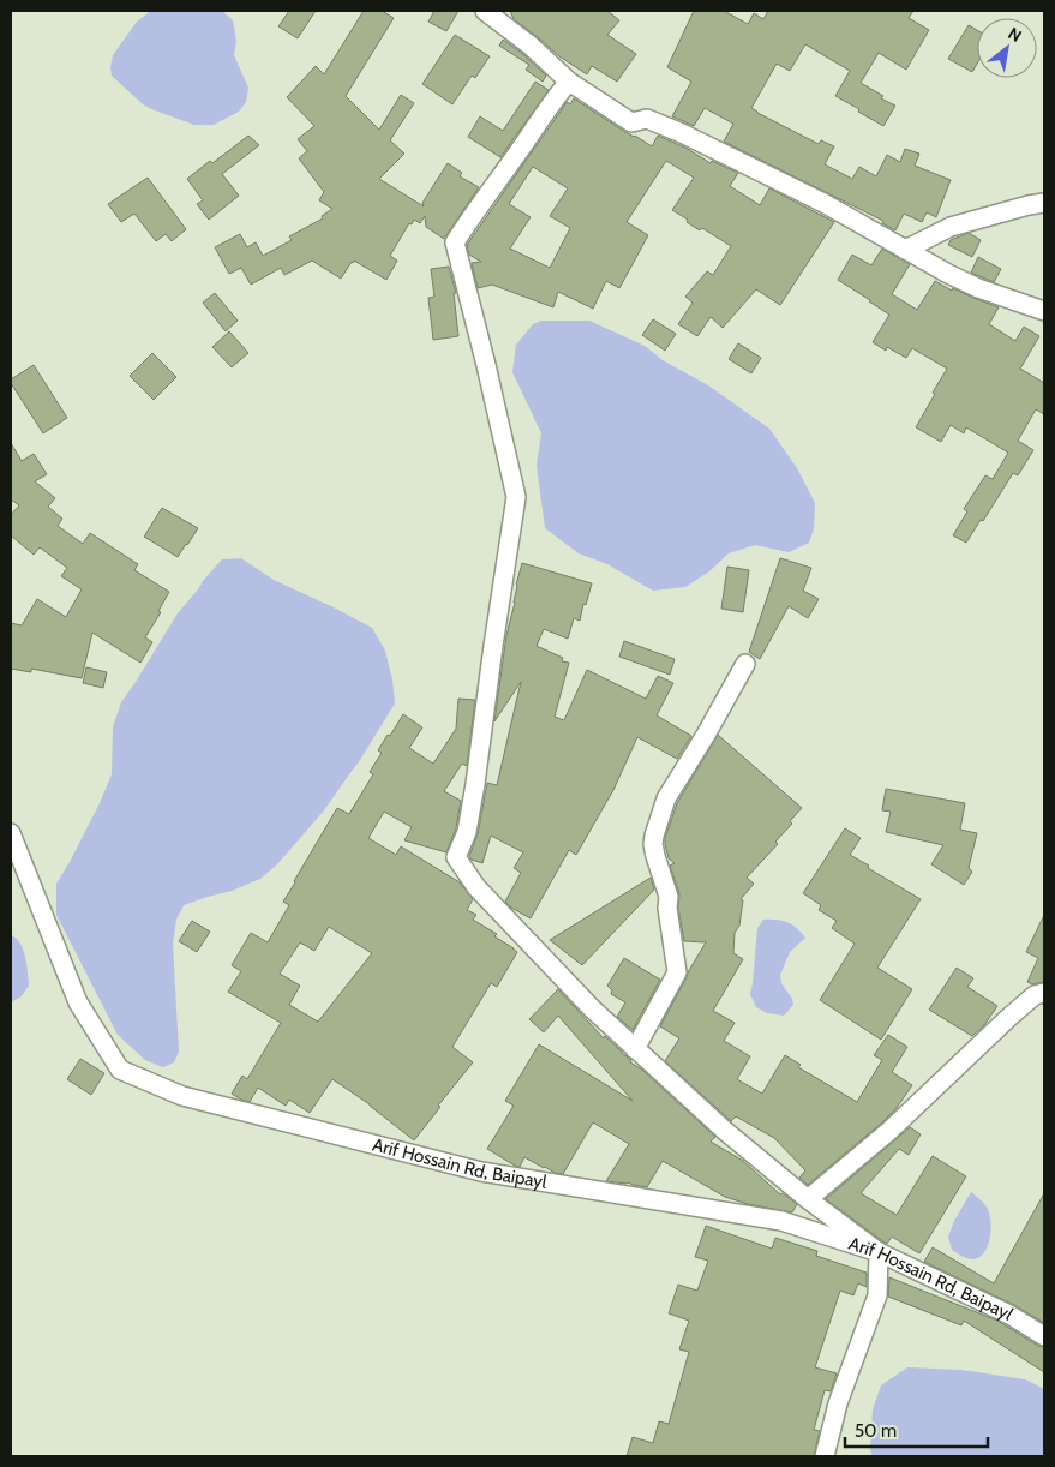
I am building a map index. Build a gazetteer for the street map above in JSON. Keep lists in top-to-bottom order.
{
  "streets": {
    "street": ["Arif Hossain Rd, Baipayl"]
  },
  "scale_bar": "50 m",
  "north": "top right"
}
